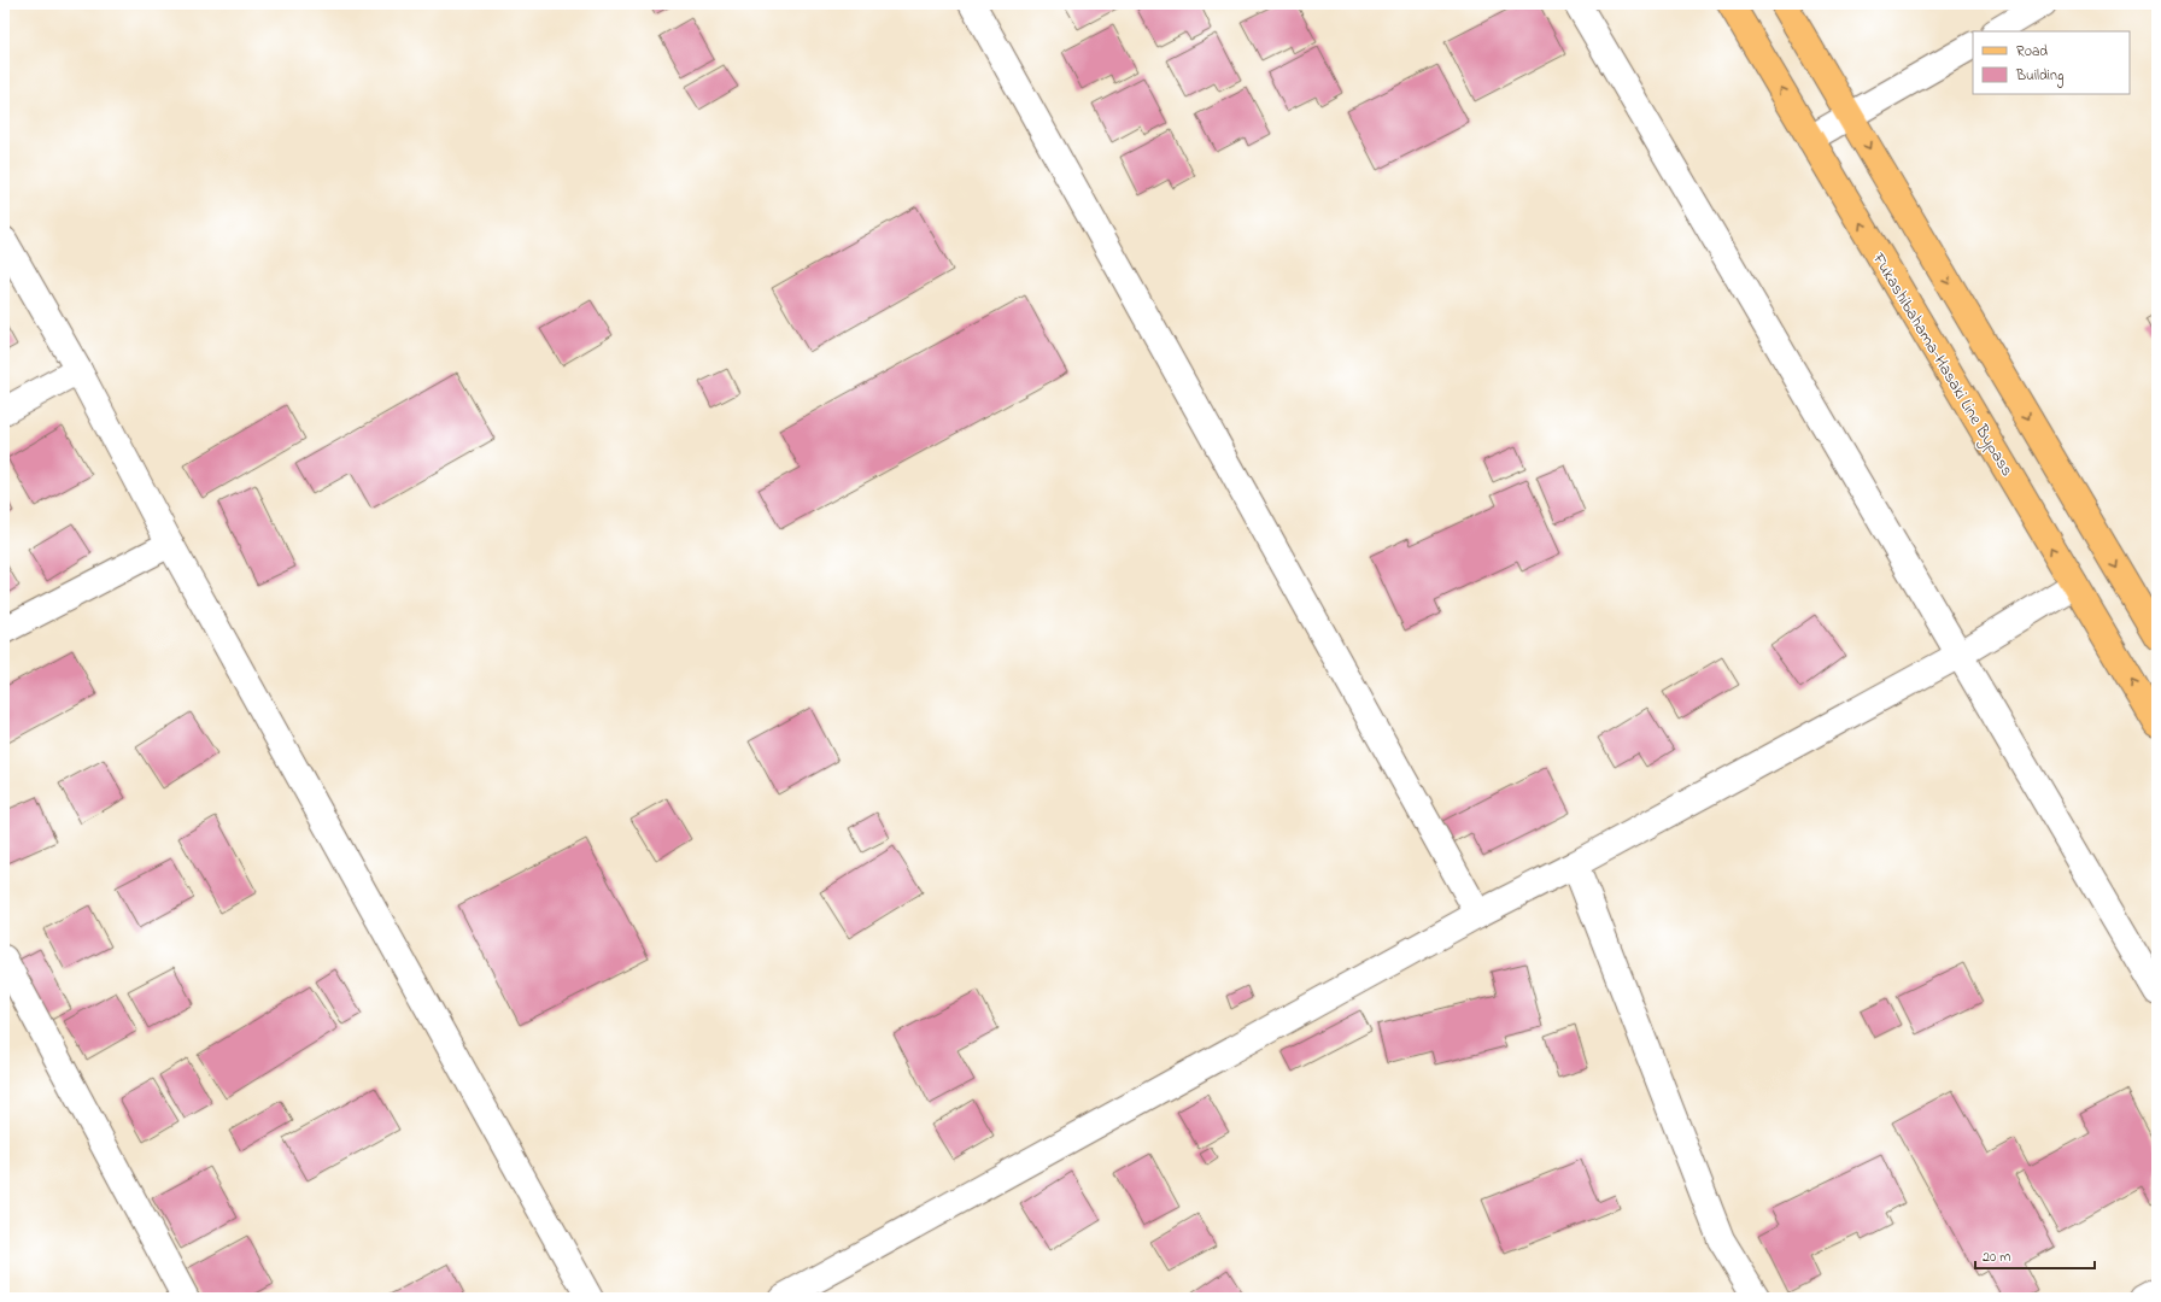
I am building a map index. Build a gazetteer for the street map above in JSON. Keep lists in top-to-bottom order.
{
  "streets": {
    "main road": ["Fukashibahama-Hasaki Line Bypass"]
  },
  "legend": ["Road", "Building"],
  "scale_bar": "20 m"
}
